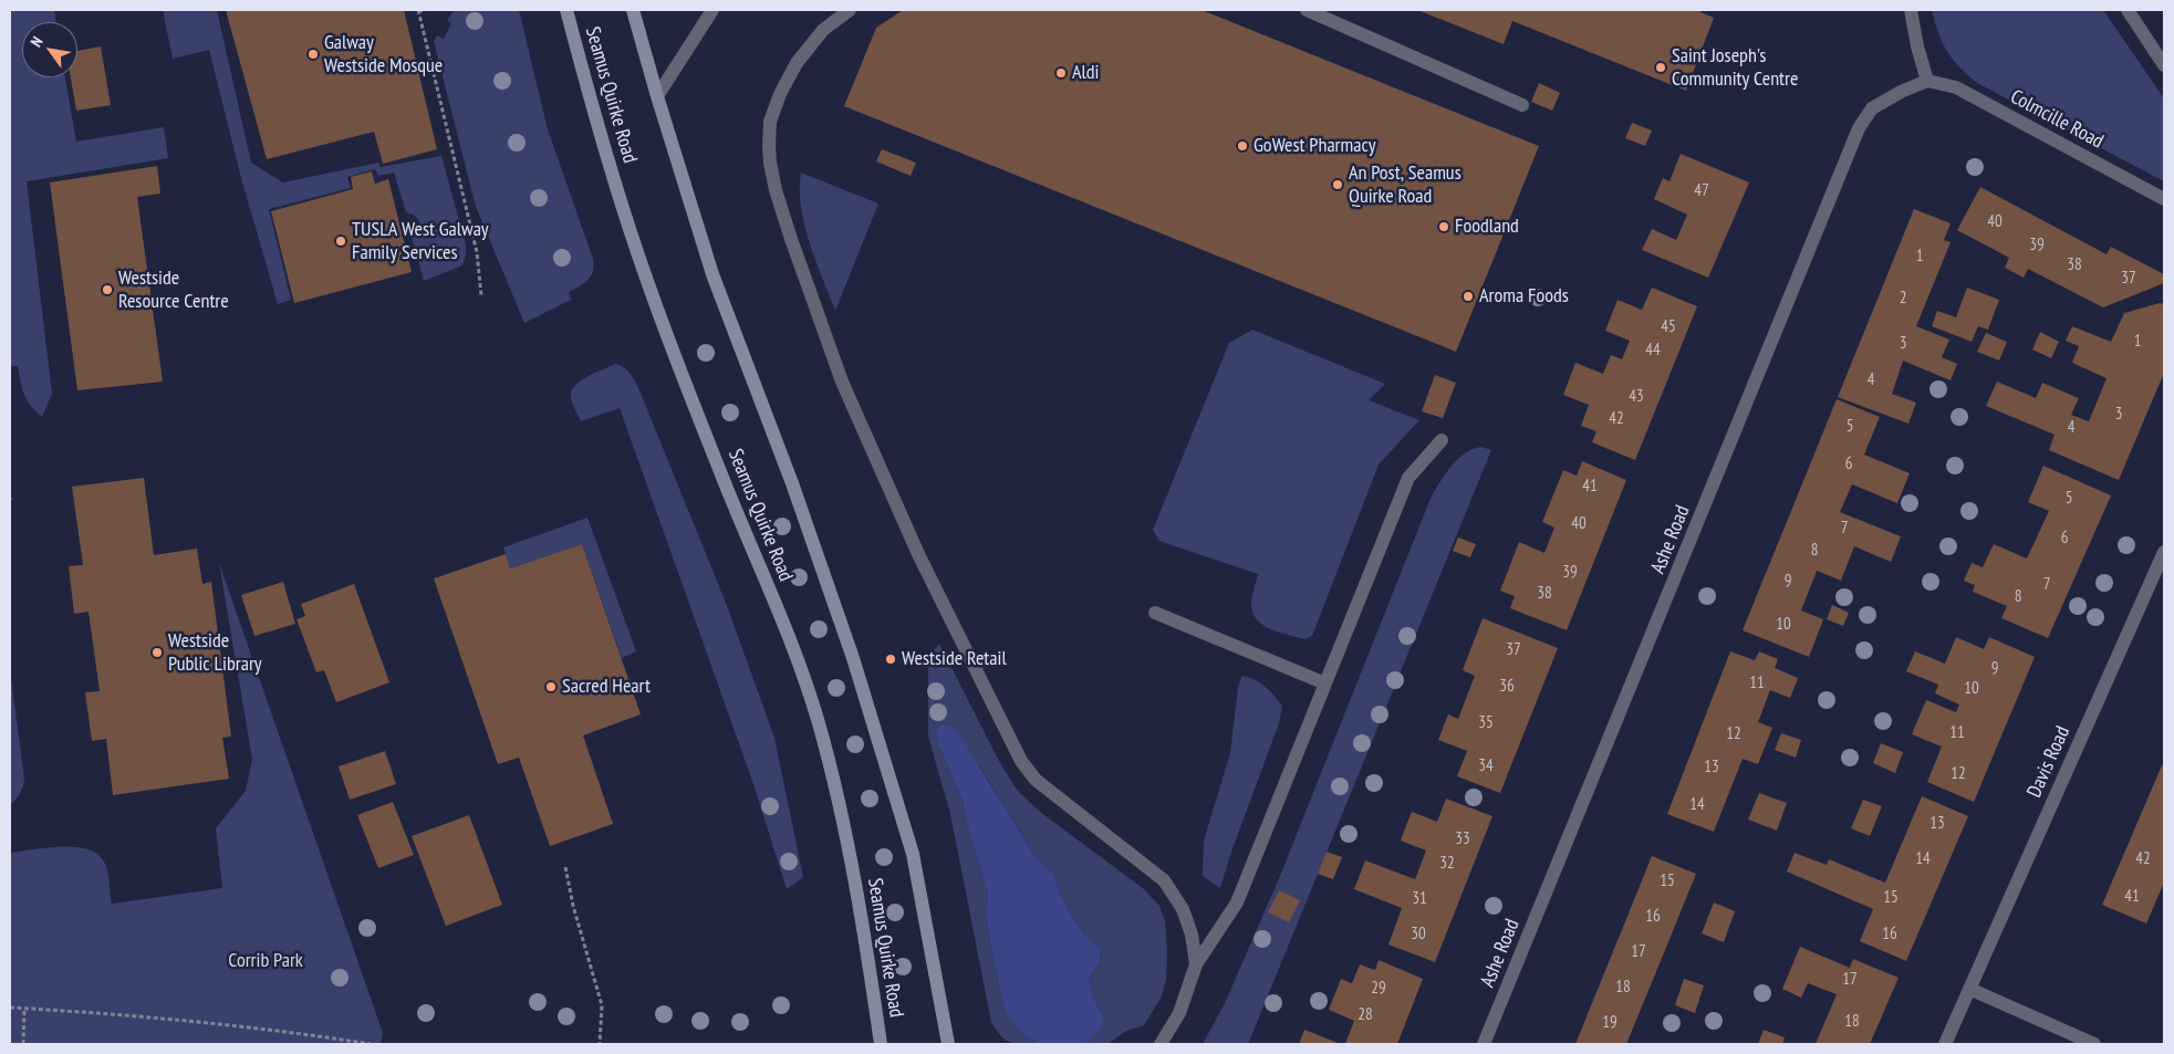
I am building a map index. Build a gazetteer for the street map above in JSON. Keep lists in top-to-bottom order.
{
  "streets": {
    "main road": ["Seamus Quirke Road"],
    "street": ["Colmcille Road", "Ashe Road", "Davis Road"]
  },
  "crossings": [
    ["Colmcille Road", "Ashe Road"]
  ],
  "parks": ["Corrib Park"],
  "places": [
    "Galway Westside Mosque",
    "Saint Joseph's Community Centre",
    "Aldi",
    "GoWest Pharmacy",
    "An Post, Seamus Quirke Road",
    "Foodland",
    "TUSLA West Galway Family Services",
    "Westside Resource Centre",
    "Aroma Foods",
    "Westside Public Library",
    "Westside Retail",
    "Sacred Heart"
  ],
  "house_numbers": [
    "47",
    "40",
    "39",
    "1",
    "38",
    "37",
    "2",
    "45",
    "1",
    "3",
    "44",
    "4",
    "43",
    "3",
    "42",
    "5",
    "4",
    "6",
    "41",
    "5",
    "40",
    "7",
    "6",
    "8",
    "39",
    "9",
    "7",
    "38",
    "8",
    "10",
    "37",
    "9",
    "11",
    "36",
    "10",
    "35",
    "11",
    "12",
    "34",
    "13",
    "12",
    "14",
    "13",
    "33",
    "14",
    "42",
    "32",
    "15",
    "41",
    "15",
    "31",
    "16",
    "30",
    "16",
    "17",
    "17",
    "18",
    "29",
    "28",
    "18",
    "19"
  ],
  "north": "top left"
}
